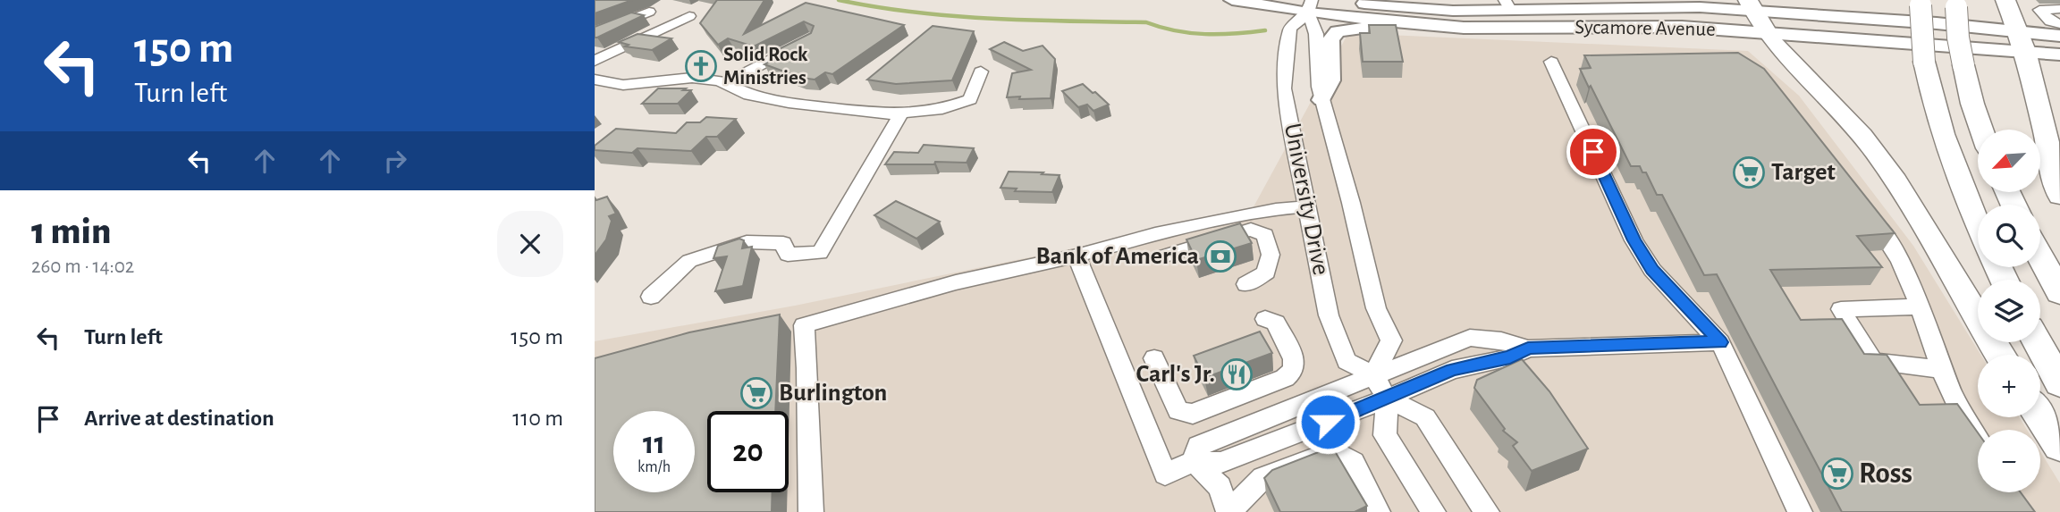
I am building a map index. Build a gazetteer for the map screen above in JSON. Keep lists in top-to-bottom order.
{
  "streets": {
    "main road": ["Sycamore Avenue"],
    "street": ["University Drive"]
  },
  "crossings": [
    ["Sycamore Avenue", "University Drive"]
  ],
  "places": {
    "church": ["Solid Rock Ministries"],
    "supermarket": ["Target", "Burlington", "Ross"],
    "bank": ["Bank of America"],
    "restaurant": ["Carl's Jr."]
  },
  "north": "bottom left",
  "page": {
    "turn": ["150 m", "Turn left"],
    "map_buttons": ["+", "−"],
    "heading": ["1 min", "260 m · 14:02"],
    "list": [
      {
        "name": "Turn left",
        "value": "150 m"
      },
      {
        "name": "Arrive at destination",
        "value": "110 m"
      }
    ],
    "speed": "11 km/h",
    "limit": "20"
  }
}
